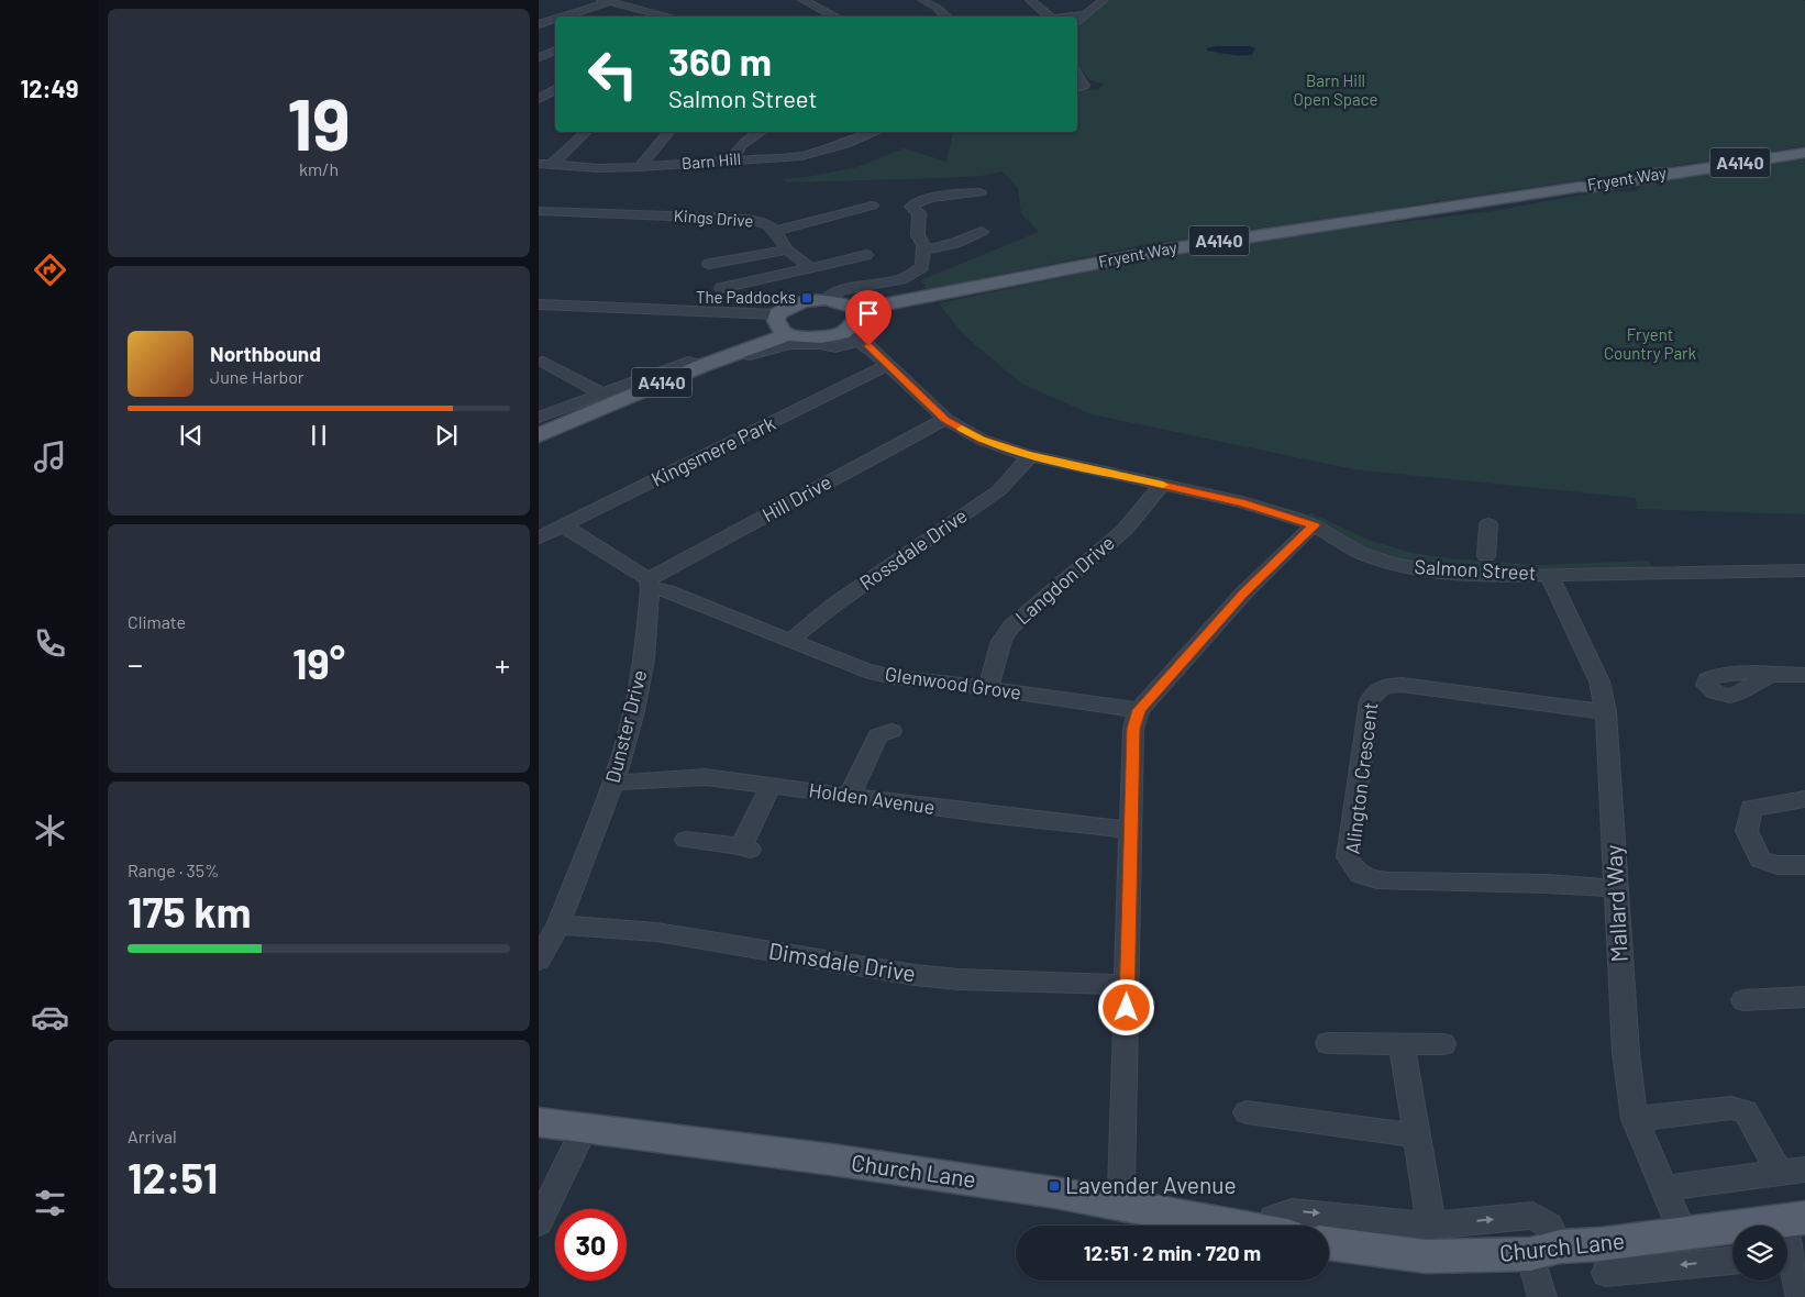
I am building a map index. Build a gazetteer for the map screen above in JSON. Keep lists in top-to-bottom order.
{
  "streets": {
    "main road": ["A4140", "Fryent Way", "Church Lane"],
    "street": [
      "Barn Hill",
      "Kings Drive",
      "Kingsmere Park",
      "Hill Drive",
      "Rossdale Drive",
      "Salmon Street",
      "Langdon Drive",
      "Glenwood Grove",
      "Dunster Drive",
      "Alington Crescent",
      "Holden Avenue",
      "Mallard Way",
      "Dimsdale Drive"
    ]
  },
  "crossings": [
    ["Kingsmere Park", "Salmon Street"],
    ["Hill Drive", "Salmon Street"],
    ["Hill Drive", "Glenwood Grove"],
    ["Hill Drive", "Dunster Drive"],
    ["Rossdale Drive", "Salmon Street"],
    ["Rossdale Drive", "Glenwood Grove"],
    ["Salmon Street", "Langdon Drive"],
    ["Salmon Street", "Mallard Way"],
    ["Langdon Drive", "Glenwood Grove"],
    ["Glenwood Grove", "Dunster Drive"],
    ["Dunster Drive", "Holden Avenue"],
    ["Dunster Drive", "Dimsdale Drive"],
    ["Alington Crescent", "Mallard Way"],
    ["Mallard Way", "Church Lane"]
  ],
  "parks": ["Barn Hill Open Space", "Fryent Country Park"],
  "places": {
    "transit": ["The Paddocks", "Lavender Avenue"]
  },
  "page": {
    "tabs": "12:49",
    "tile": [
      ["19", "km/h"],
      "Climate",
      ["Range · 35%", "175 km"],
      ["Arrival", "12:51"]
    ],
    "turn": ["360 m", "Salmon Street"],
    "song": ["Northbound", "June Harbor"],
    "heat": ["−", "19°", "+"],
    "limit": "30",
    "trip": "12:51 · 2 min · 720 m"
  }
}
